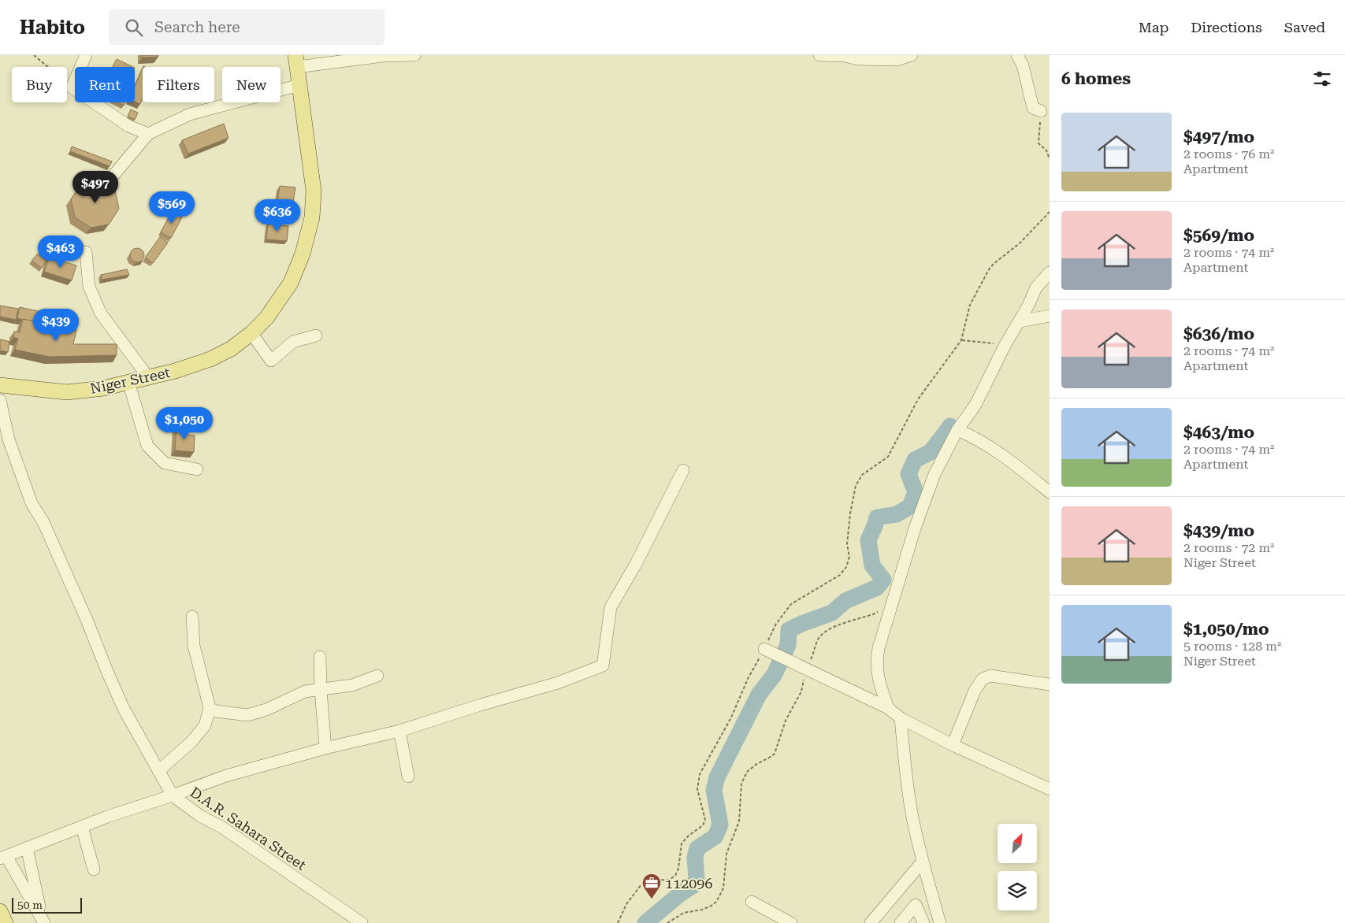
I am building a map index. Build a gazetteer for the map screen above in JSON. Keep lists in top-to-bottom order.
{
  "streets": {
    "main road": ["Niger Street"],
    "street": ["D.A.R. Sahara Street"]
  },
  "places": {
    "office": ["112096"]
  },
  "scale_bar": "50 m",
  "north": "top right",
  "page": {
    "header": "Habito",
    "search": "Search here",
    "nav": ["Map", "Directions", "Saved"],
    "heading": "6 homes",
    "chip": [
      "Buy",
      "Rent",
      "Filters",
      "New"
    ],
    "list": [
      {
        "name": "$497/mo",
        "note": "2 rooms · 76 m² · Apartment"
      },
      {
        "name": "$569/mo",
        "note": "2 rooms · 74 m² · Apartment"
      },
      {
        "name": "$636/mo",
        "note": "2 rooms · 74 m² · Apartment"
      },
      {
        "name": "$463/mo",
        "note": "2 rooms · 74 m² · Apartment"
      },
      {
        "name": "$439/mo",
        "note": "2 rooms · 72 m² · Niger Street"
      },
      {
        "name": "$1,050/mo",
        "note": "5 rooms · 128 m² · Niger Street"
      }
    ],
    "price": [
      "$497",
      "$569",
      "$636",
      "$463",
      "$439",
      "$1,050"
    ],
    "scale": "50 m"
  }
}
